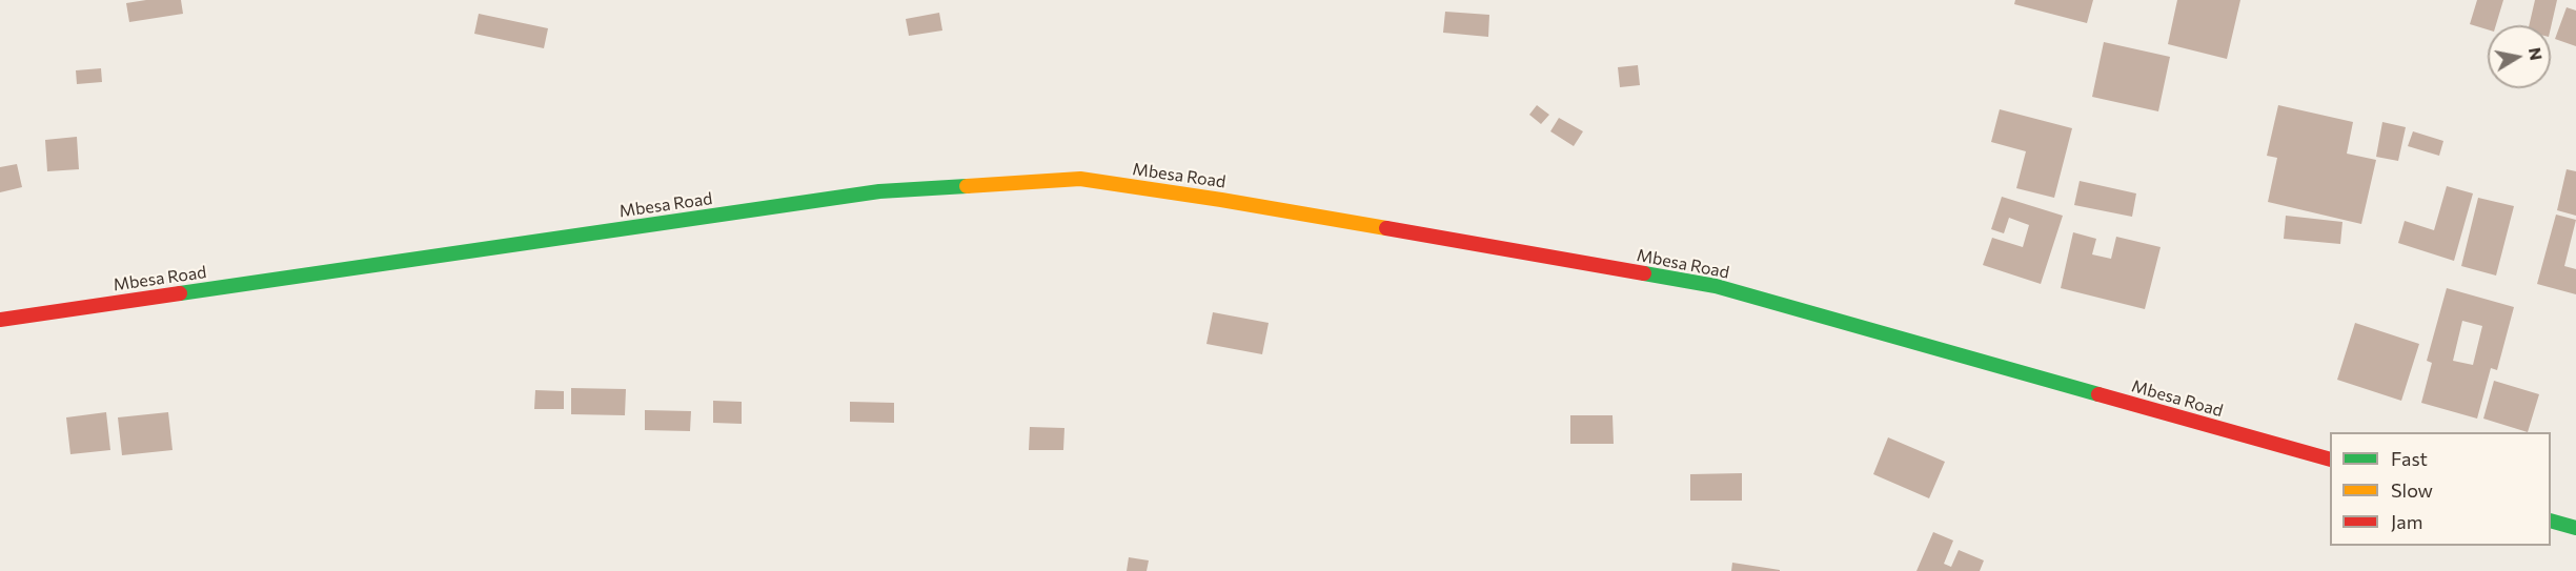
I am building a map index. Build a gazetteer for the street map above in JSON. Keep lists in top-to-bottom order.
{
  "streets": {
    "main road": ["Mbesa Road"]
  },
  "legend": ["Fast", "Slow", "Jam"],
  "north": "right"
}
